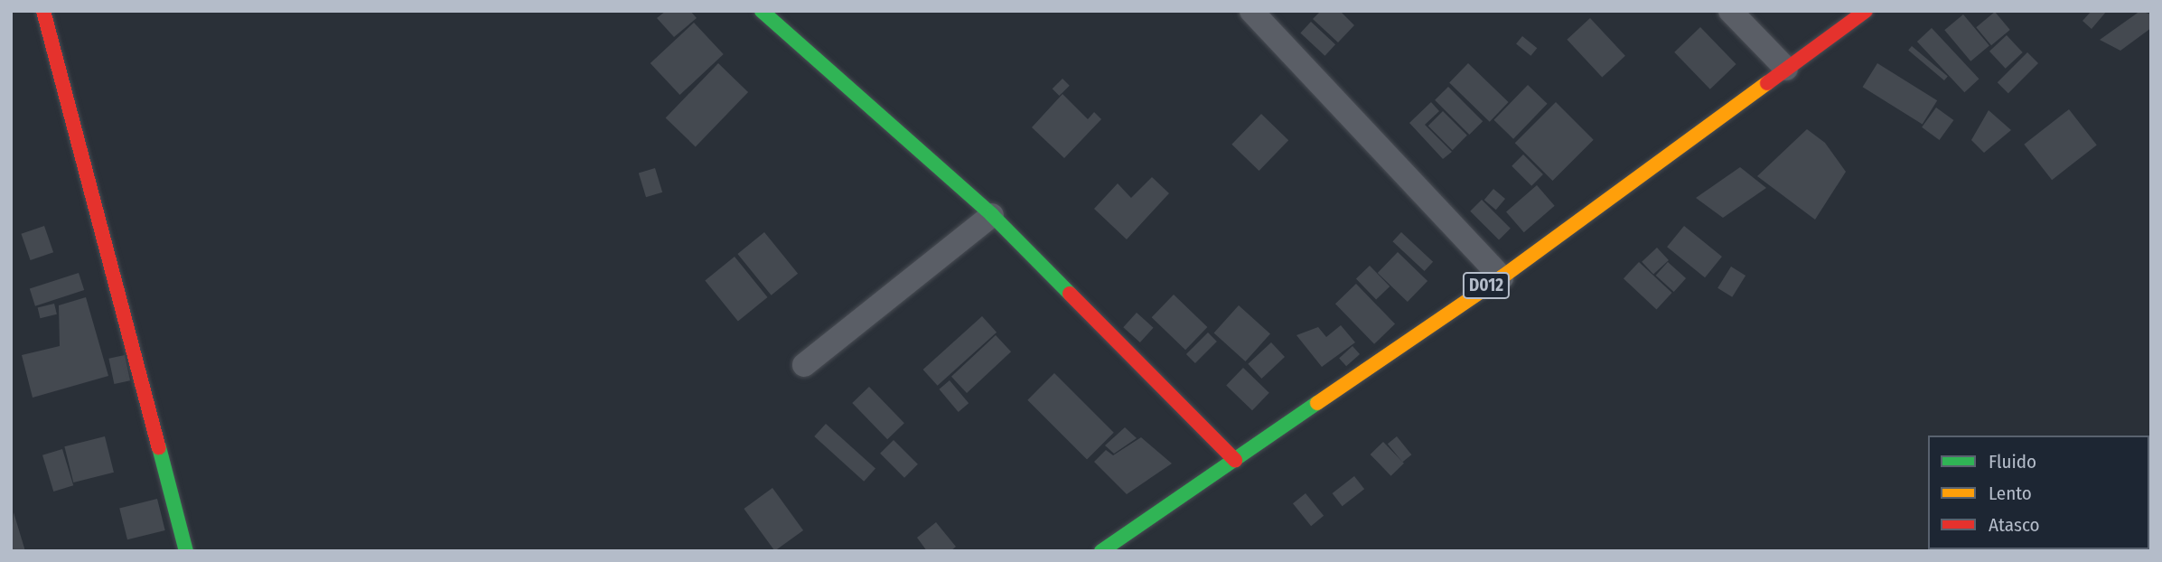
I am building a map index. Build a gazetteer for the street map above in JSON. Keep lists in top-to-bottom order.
{
  "streets": {
    "street": ["D012"]
  },
  "legend": ["Fluido", "Lento", "Atasco"]
}
